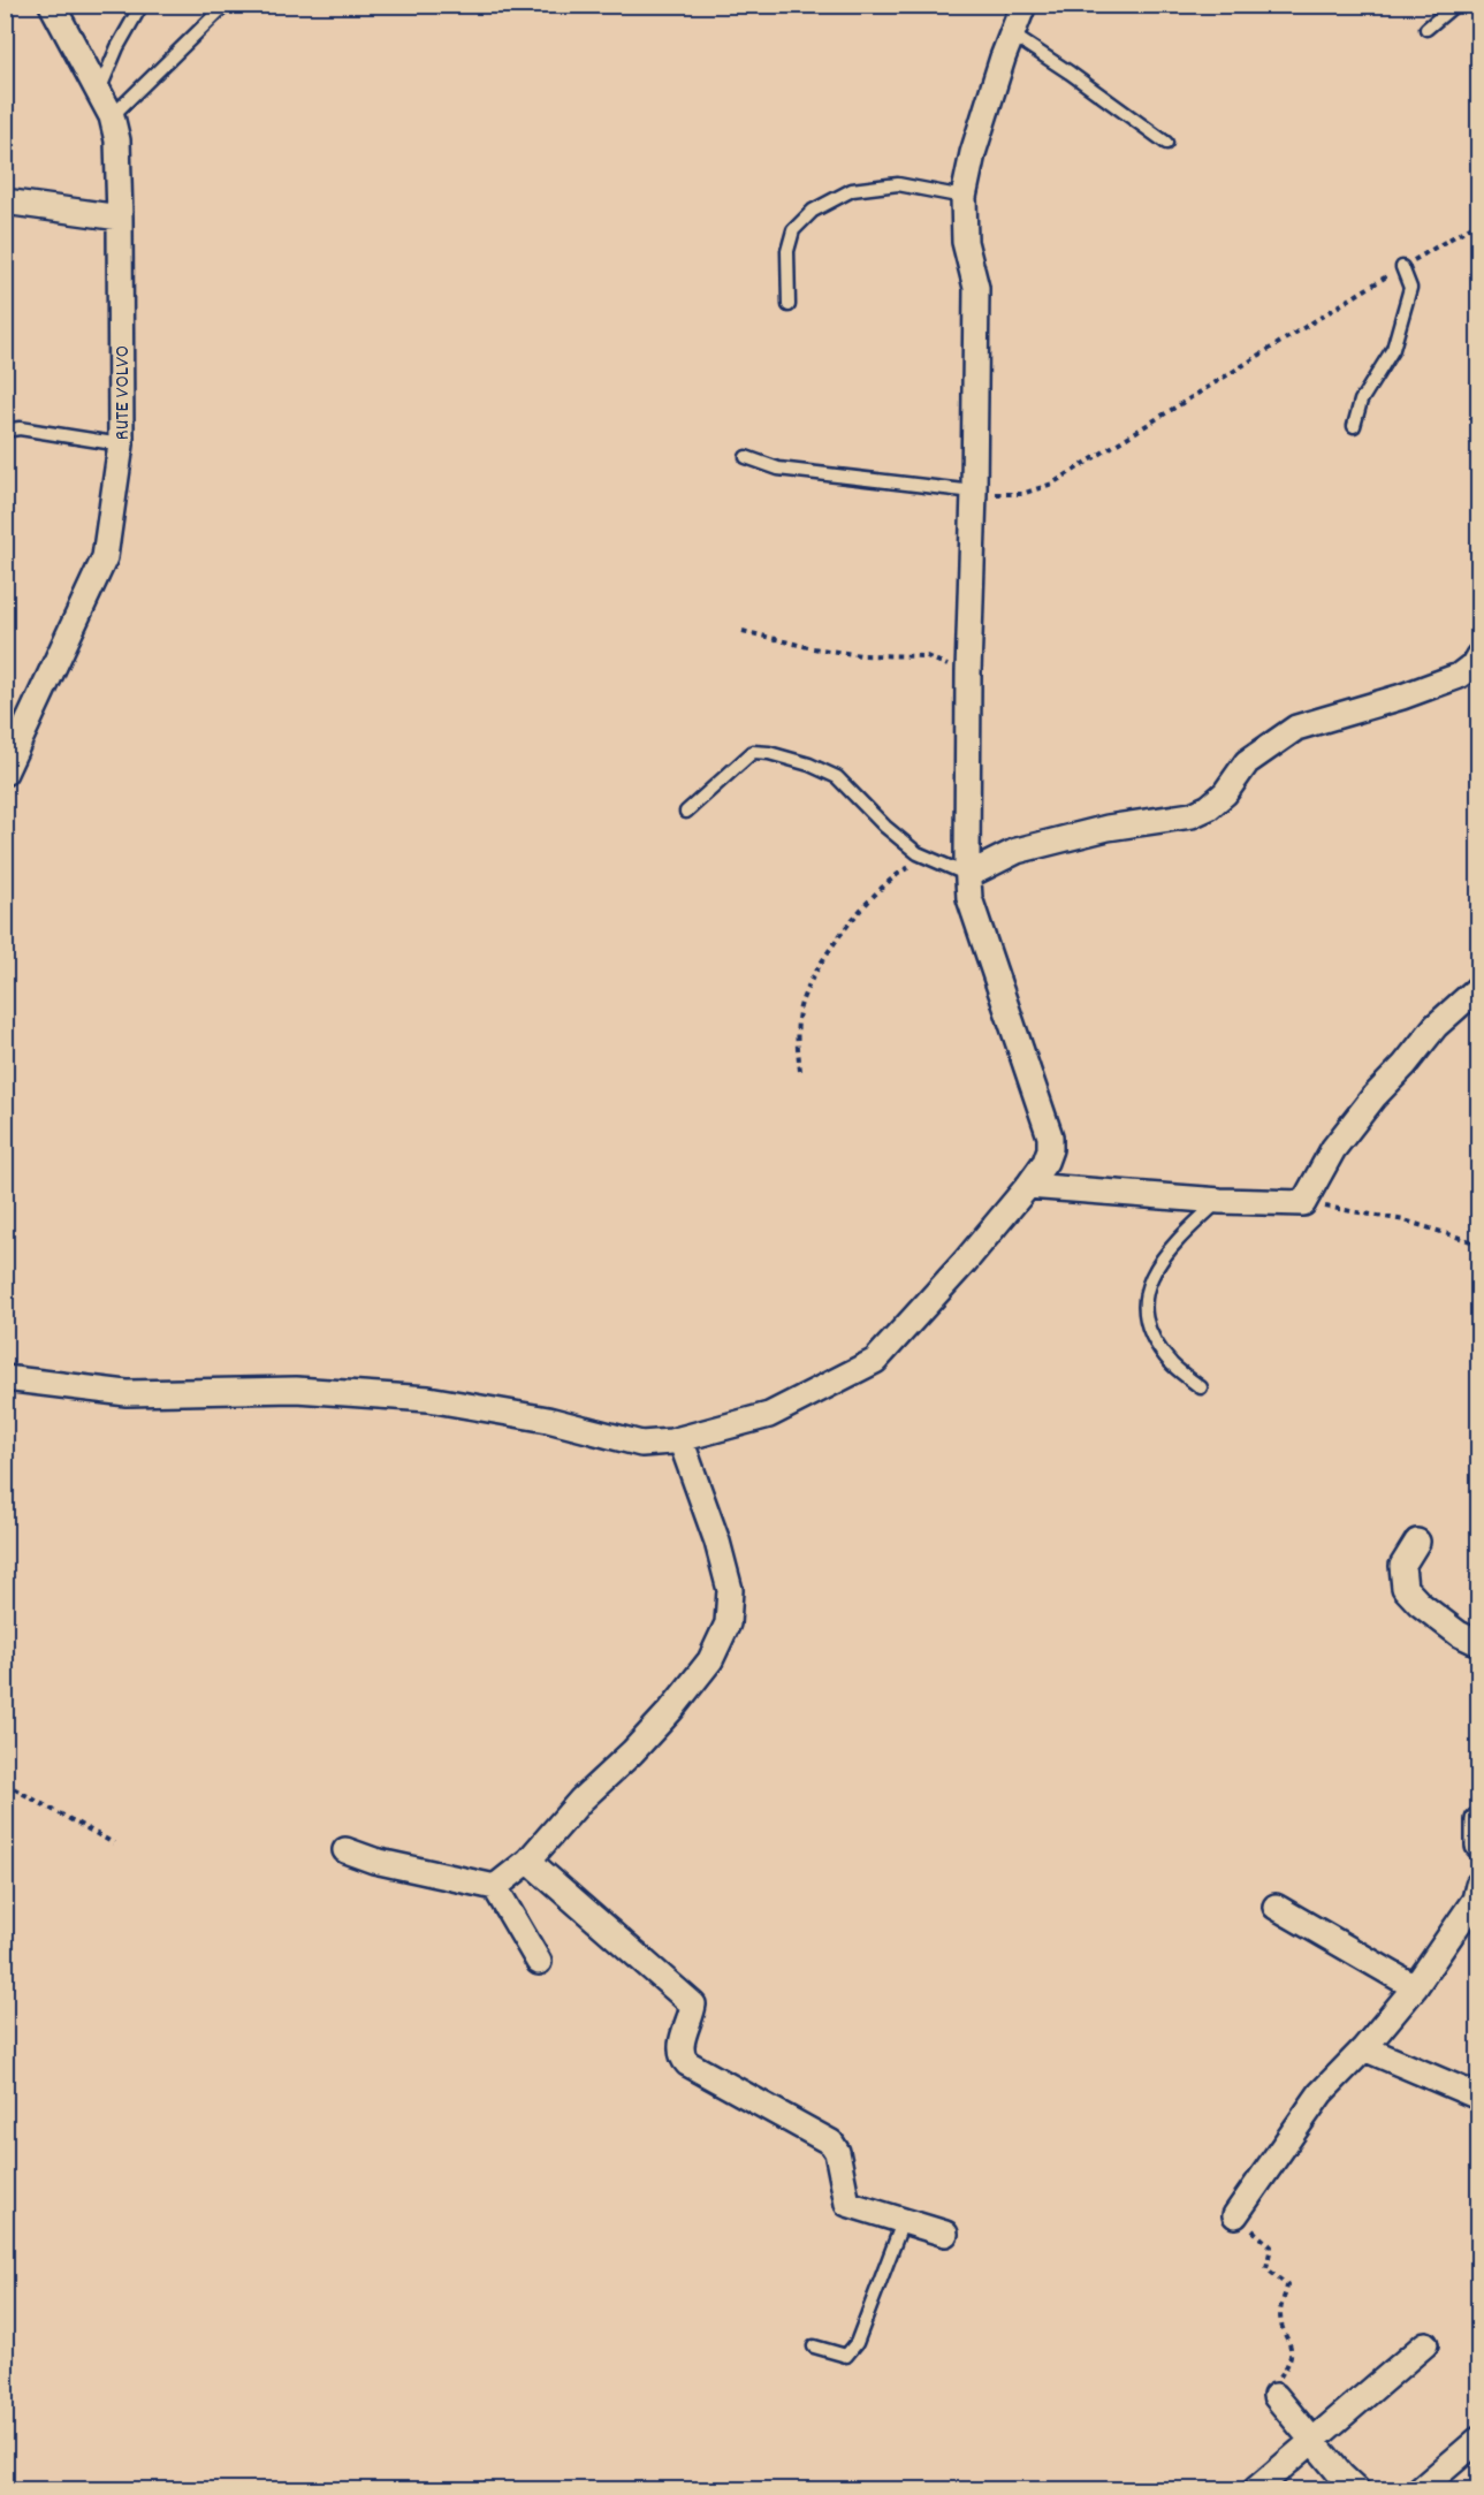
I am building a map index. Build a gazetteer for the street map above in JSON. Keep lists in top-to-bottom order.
{
  "streets": {
    "street": ["RUTE VOLVO"]
  }
}
